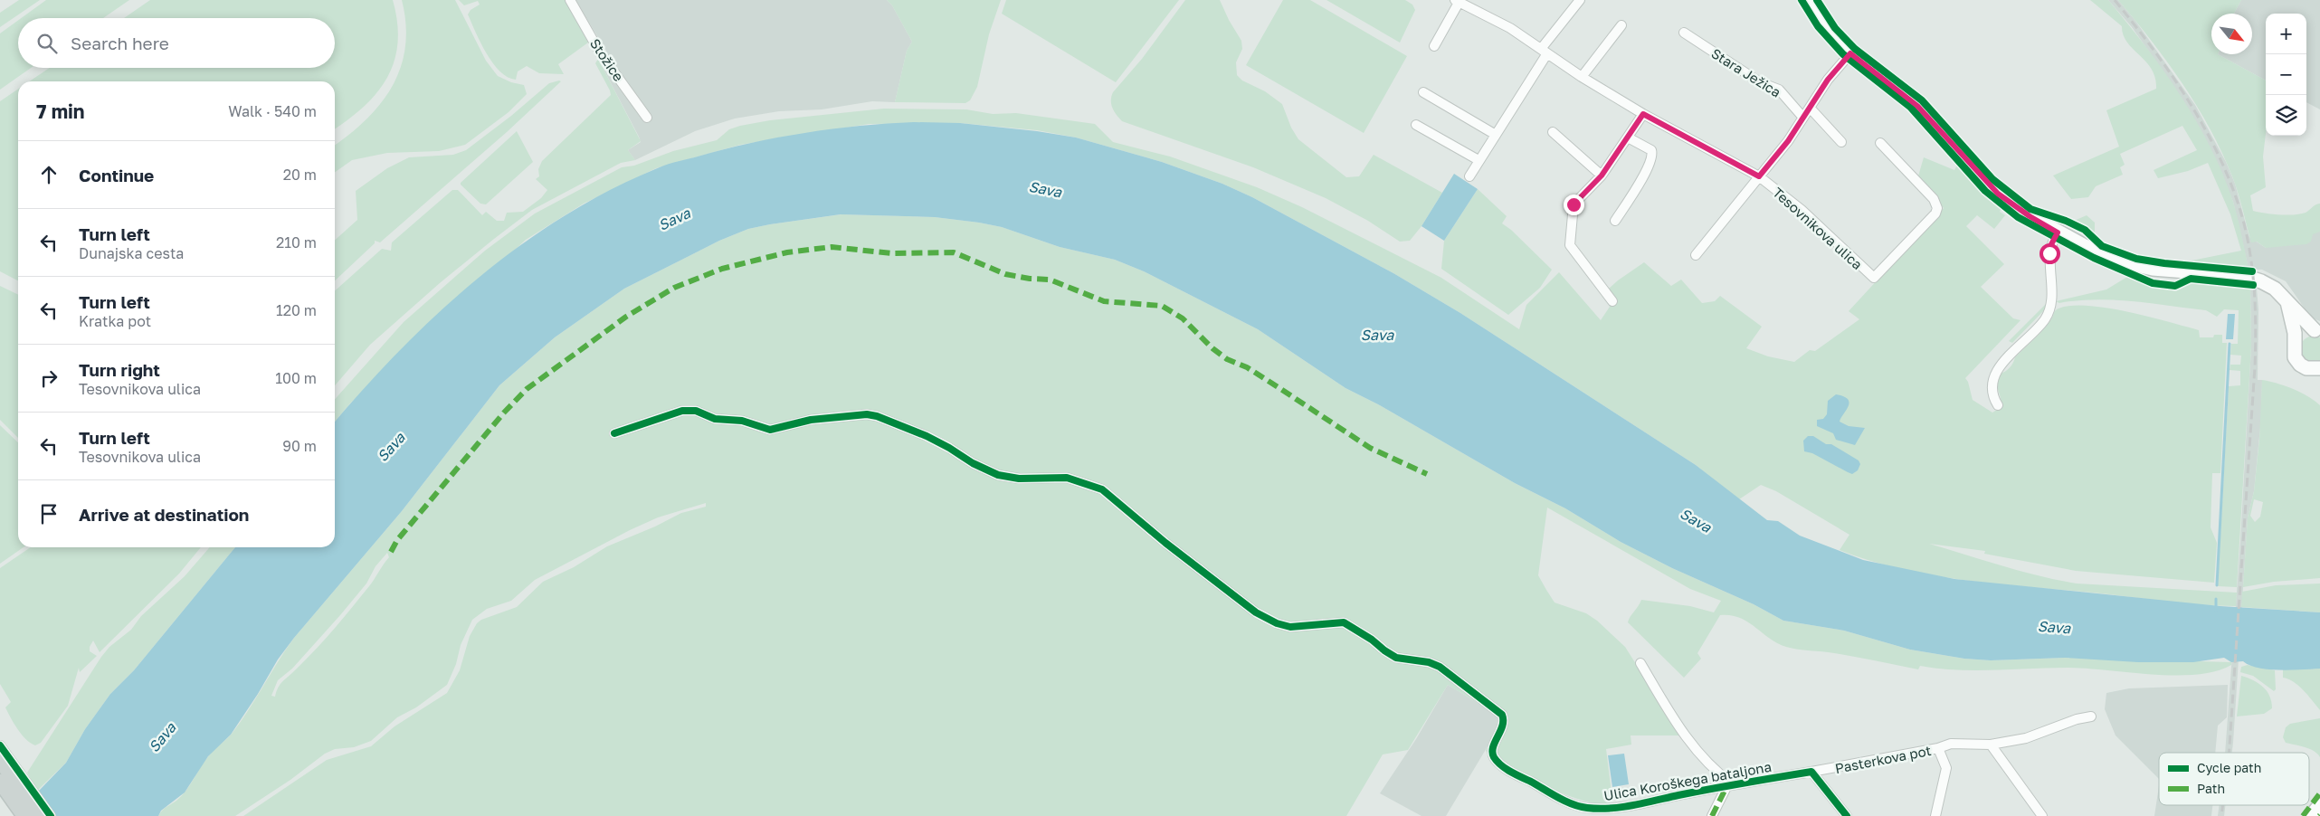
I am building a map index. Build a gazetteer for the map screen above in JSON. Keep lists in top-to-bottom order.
{
  "streets": {
    "street": [
      "Stožice",
      "Stara Ježica",
      "Tesovnikova ulica",
      "Pasterkova pot",
      "Ulica Koroškega bataljona"
    ]
  },
  "crossings": [
    ["Pasterkova pot", "Ulica Koroškega bataljona"]
  ],
  "water": ["Sava"],
  "legend": ["Cycle path", "Path"],
  "north": "bottom right",
  "page": {
    "map_buttons": ["+", "−"],
    "search": "Search here",
    "heading": ["7 min", "Walk · 540 m"],
    "list": [
      ["Continue", "20 m"],
      ["Turn left", "Dunajska cesta", "210 m"],
      ["Turn left", "Kratka pot", "120 m"],
      ["Turn right", "Tesovnikova ulica", "100 m"],
      ["Turn left", "Tesovnikova ulica", "90 m"],
      "Arrive at destination"
    ]
  }
}
